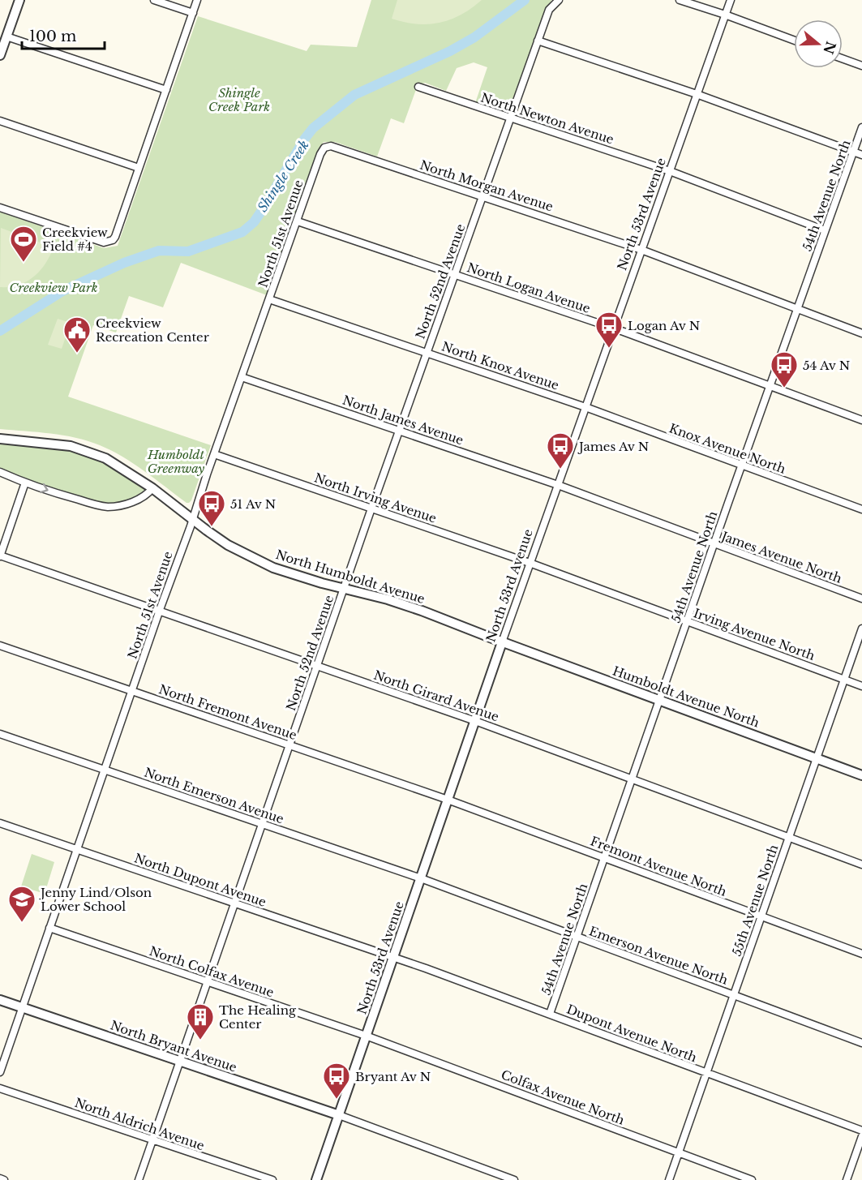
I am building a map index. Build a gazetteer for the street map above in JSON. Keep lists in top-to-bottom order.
{
  "streets": {
    "street": [
      "North Newton Avenue",
      "North Morgan Avenue",
      "54th Avenue North",
      "North 53rd Avenue",
      "North 51st Avenue",
      "North 52nd Avenue",
      "North Logan Avenue",
      "North Knox Avenue",
      "North James Avenue",
      "Knox Avenue North",
      "North Irving Avenue",
      "James Avenue North",
      "North Humboldt Avenue",
      "Irving Avenue North",
      "North Girard Avenue",
      "Humboldt Avenue North",
      "North Fremont Avenue",
      "North Emerson Avenue",
      "Fremont Avenue North",
      "North Dupont Avenue",
      "55th Avenue North",
      "Emerson Avenue North",
      "North Colfax Avenue",
      "Dupont Avenue North",
      "North Bryant Avenue",
      "Colfax Avenue North",
      "North Aldrich Avenue"
    ]
  },
  "crossings": [
    ["North Newton Avenue", "54th Avenue North"],
    ["North Newton Avenue", "North 53rd Avenue"],
    ["North Newton Avenue", "North 52nd Avenue"],
    ["North Morgan Avenue", "54th Avenue North"],
    ["North Morgan Avenue", "North 53rd Avenue"],
    ["North Morgan Avenue", "North 51st Avenue"],
    ["North Morgan Avenue", "North 52nd Avenue"],
    ["54th Avenue North", "North Logan Avenue"],
    ["54th Avenue North", "Knox Avenue North"],
    ["54th Avenue North", "James Avenue North"],
    ["54th Avenue North", "Irving Avenue North"],
    ["54th Avenue North", "North Girard Avenue"],
    ["54th Avenue North", "Humboldt Avenue North"],
    ["54th Avenue North", "Fremont Avenue North"],
    ["54th Avenue North", "Emerson Avenue North"],
    ["54th Avenue North", "Dupont Avenue North"],
    ["North 53rd Avenue", "North Logan Avenue"],
    ["North 53rd Avenue", "North Knox Avenue"],
    ["North 53rd Avenue", "North James Avenue"],
    ["North 53rd Avenue", "Knox Avenue North"],
    ["North 53rd Avenue", "North Irving Avenue"],
    ["North 53rd Avenue", "James Avenue North"],
    ["North 53rd Avenue", "North Humboldt Avenue"],
    ["North 53rd Avenue", "Irving Avenue North"],
    ["North 53rd Avenue", "North Girard Avenue"],
    ["North 53rd Avenue", "Humboldt Avenue North"],
    ["North 53rd Avenue", "North Fremont Avenue"],
    ["North 53rd Avenue", "North Emerson Avenue"],
    ["North 53rd Avenue", "Fremont Avenue North"],
    ["North 53rd Avenue", "North Dupont Avenue"],
    ["North 53rd Avenue", "Emerson Avenue North"],
    ["North 53rd Avenue", "North Colfax Avenue"],
    ["North 53rd Avenue", "Dupont Avenue North"],
    ["North 53rd Avenue", "North Bryant Avenue"],
    ["North 53rd Avenue", "Colfax Avenue North"],
    ["North 51st Avenue", "North Logan Avenue"],
    ["North 51st Avenue", "North Knox Avenue"],
    ["North 51st Avenue", "North James Avenue"],
    ["North 51st Avenue", "North Irving Avenue"],
    ["North 51st Avenue", "North Humboldt Avenue"],
    ["North 51st Avenue", "North Girard Avenue"],
    ["North 51st Avenue", "North Fremont Avenue"],
    ["North 51st Avenue", "North Emerson Avenue"],
    ["North 51st Avenue", "North Dupont Avenue"],
    ["North 51st Avenue", "North Colfax Avenue"],
    ["North 51st Avenue", "North Bryant Avenue"],
    ["North 52nd Avenue", "North Logan Avenue"],
    ["North 52nd Avenue", "North Knox Avenue"],
    ["North 52nd Avenue", "North James Avenue"],
    ["North 52nd Avenue", "North Irving Avenue"],
    ["North 52nd Avenue", "North Humboldt Avenue"],
    ["North 52nd Avenue", "North Girard Avenue"],
    ["North 52nd Avenue", "North Fremont Avenue"],
    ["North 52nd Avenue", "North Emerson Avenue"],
    ["North 52nd Avenue", "North Dupont Avenue"],
    ["North 52nd Avenue", "North Colfax Avenue"],
    ["North 52nd Avenue", "North Bryant Avenue"],
    ["North 52nd Avenue", "North Aldrich Avenue"],
    ["North Knox Avenue", "Knox Avenue North"],
    ["North James Avenue", "James Avenue North"],
    ["North Irving Avenue", "Irving Avenue North"],
    ["North Humboldt Avenue", "Humboldt Avenue North"],
    ["Irving Avenue North", "55th Avenue North"],
    ["North Girard Avenue", "55th Avenue North"],
    ["Humboldt Avenue North", "55th Avenue North"],
    ["North Fremont Avenue", "Fremont Avenue North"],
    ["North Emerson Avenue", "Emerson Avenue North"],
    ["Fremont Avenue North", "55th Avenue North"],
    ["North Dupont Avenue", "Dupont Avenue North"],
    ["55th Avenue North", "Emerson Avenue North"],
    ["55th Avenue North", "Dupont Avenue North"],
    ["55th Avenue North", "Colfax Avenue North"],
    ["North Colfax Avenue", "Colfax Avenue North"]
  ],
  "water": ["Shingle Creek"],
  "parks": ["Shingle Creek Park", "Creekview Park", "Humboldt Greenway"],
  "places": {
    "sports": ["Creekview Field #4"],
    "bus stop": [
      "Logan Av N",
      "54 Av N",
      "James Av N",
      "51 Av N",
      "Bryant Av N"
    ],
    "public building": ["Creekview Recreation Center"],
    "school or university": ["Jenny Lind/Olson Lower School"],
    "building": ["The Healing Center"]
  },
  "scale_bar": "100 m",
  "north": "right"
}
